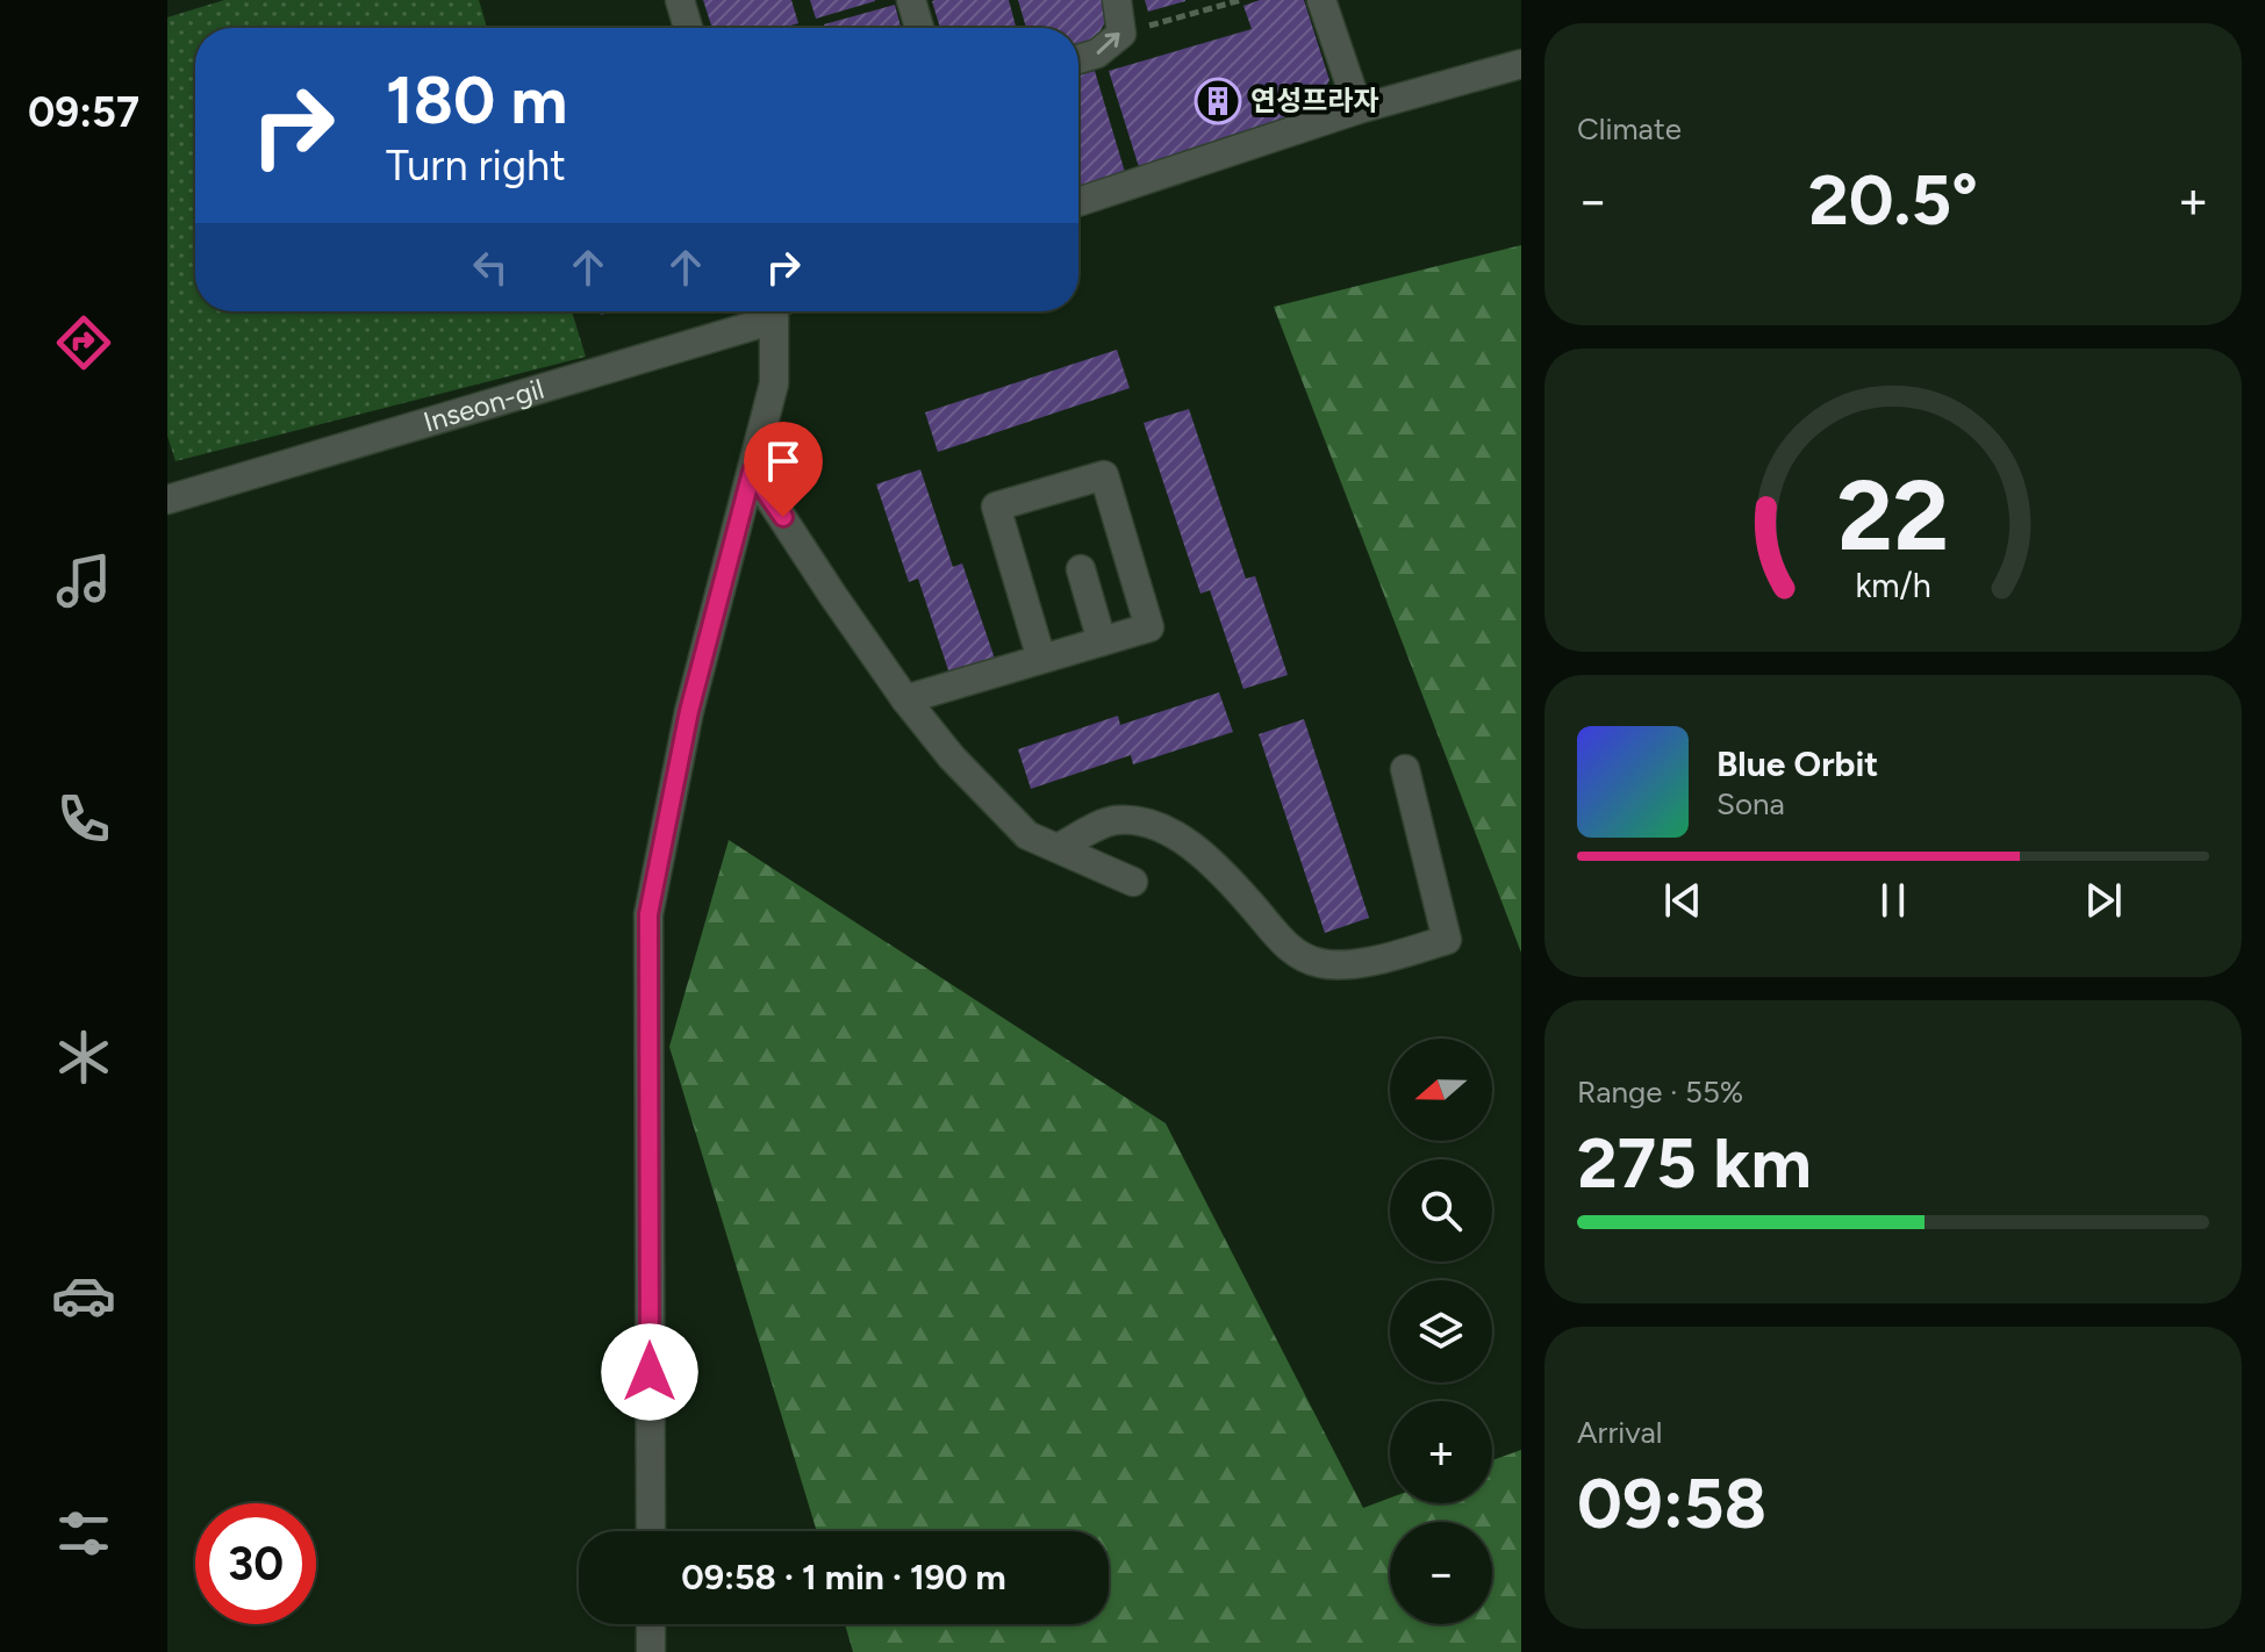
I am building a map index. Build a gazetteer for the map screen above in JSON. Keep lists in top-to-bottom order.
{
  "streets": {
    "street": ["Inseon-gil"]
  },
  "places": {
    "building": ["연성프라자"]
  },
  "north": "left",
  "page": {
    "tabs": "09:57",
    "tile": [
      "Climate",
      ["Range · 55%", "275 km"],
      ["Arrival", "09:58"]
    ],
    "turn": ["180 m", "Turn right"],
    "heat": ["−", "20.5°", "+"],
    "song": ["Blue Orbit", "Sona"],
    "map_buttons": ["+", "−"],
    "limit": "30",
    "trip": "09:58 · 1 min · 190 m",
    "gauge": ["22", "km/h"]
  }
}
